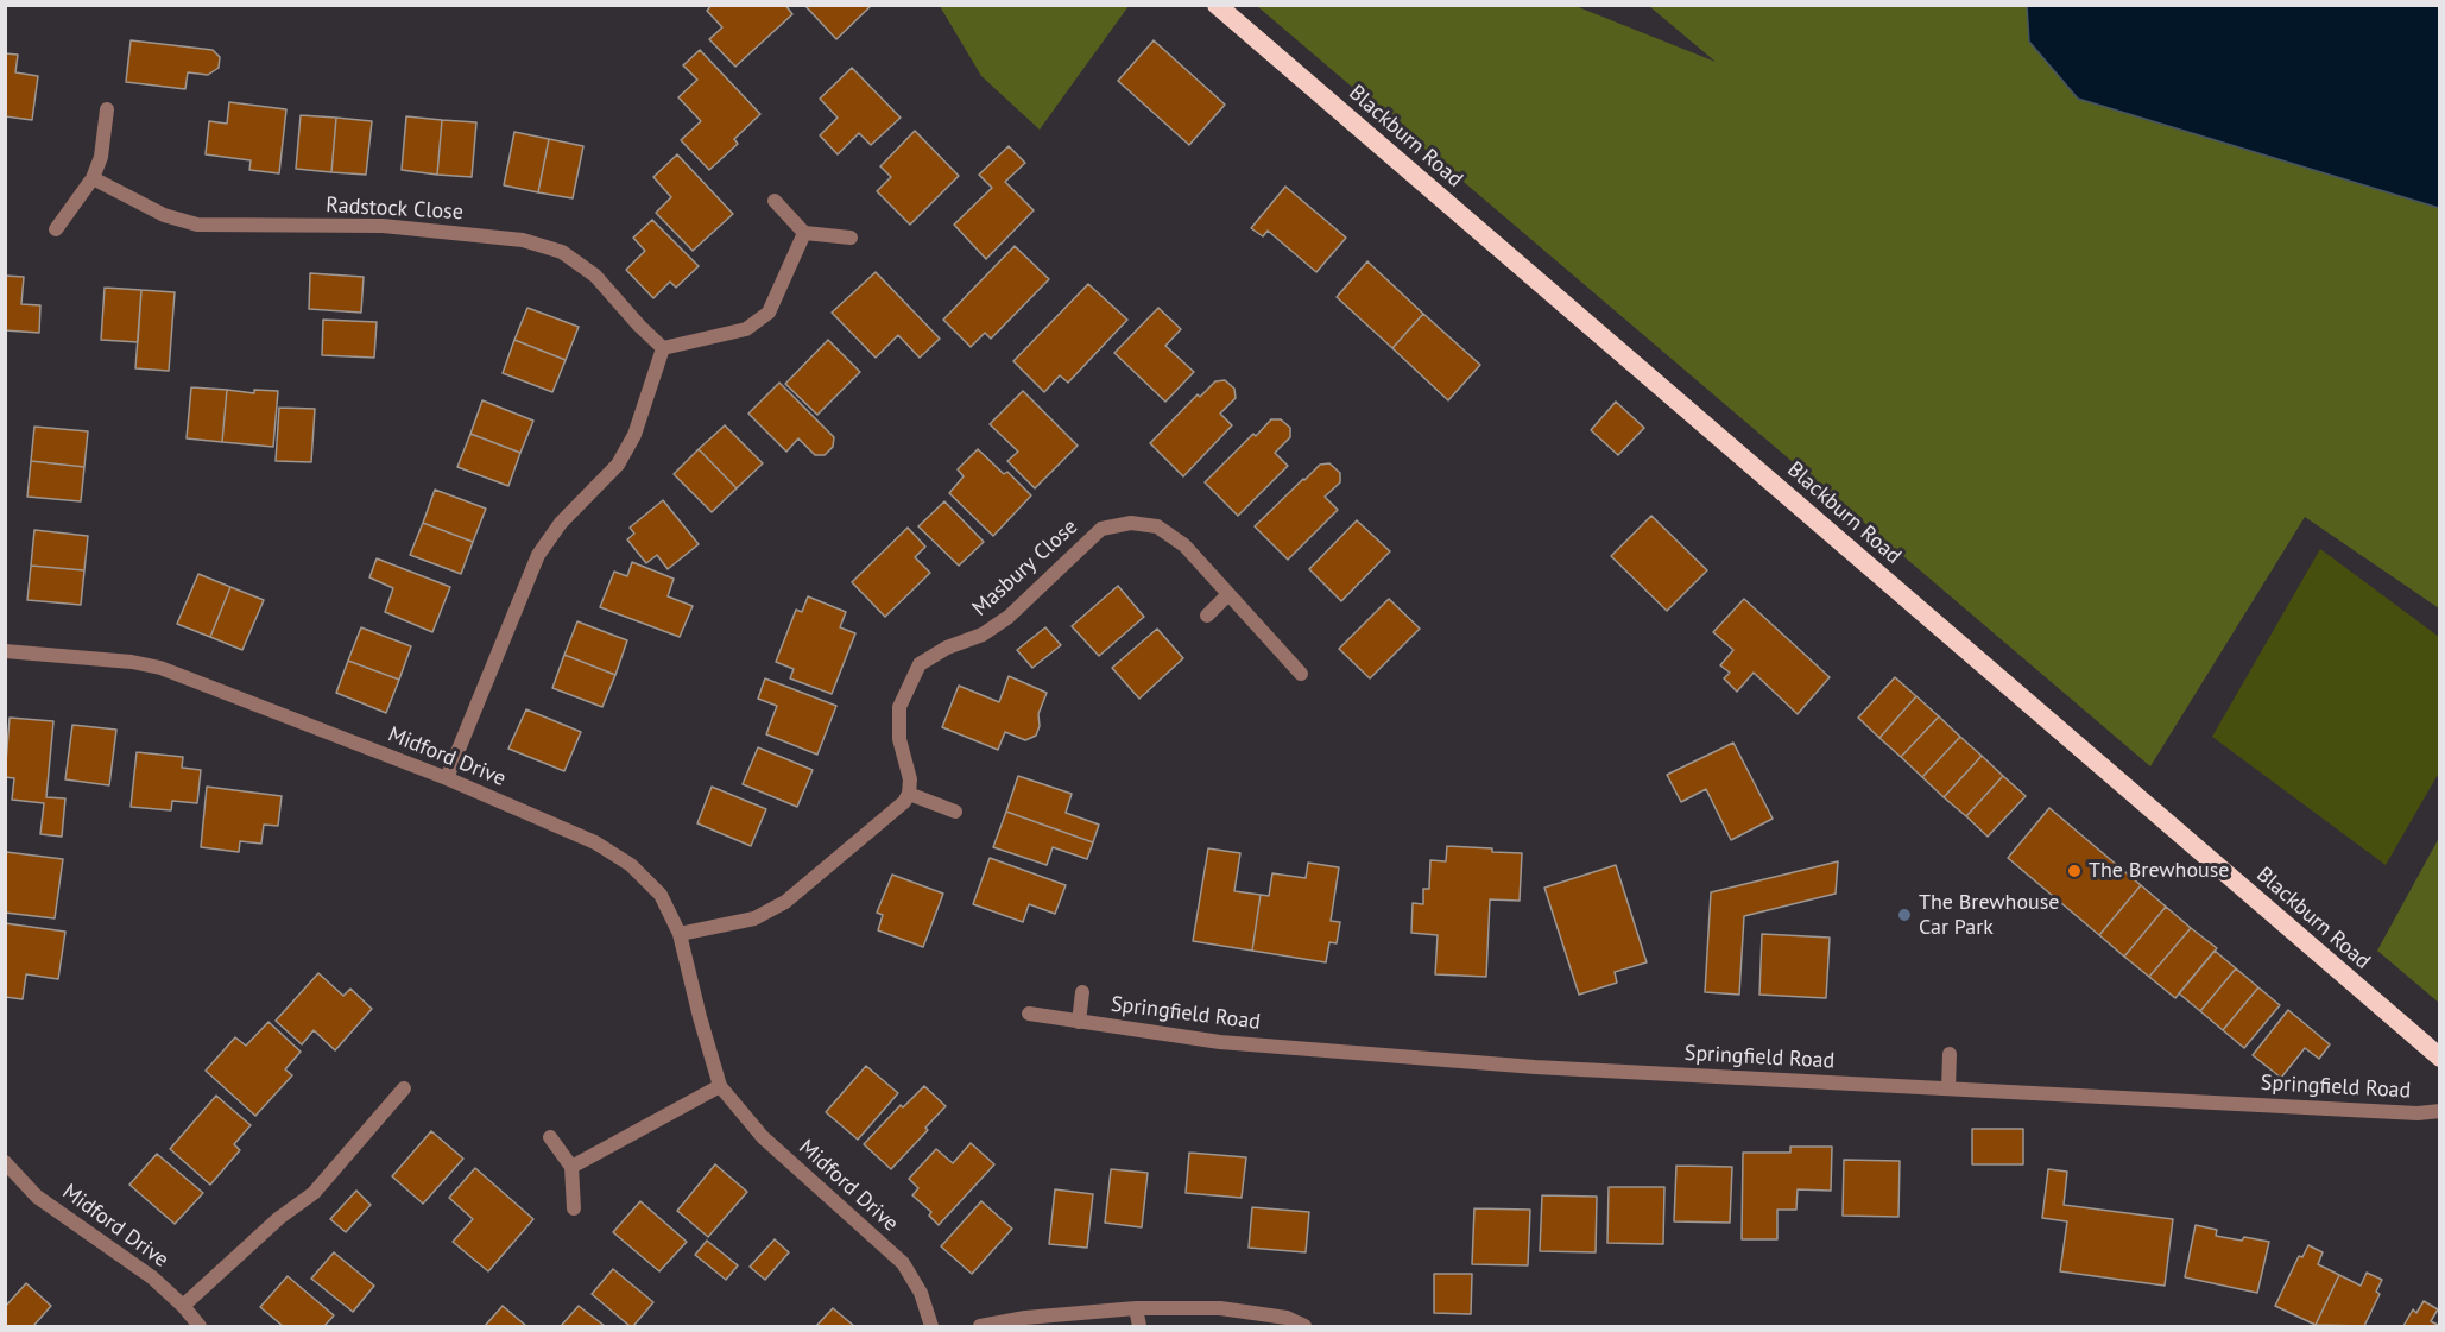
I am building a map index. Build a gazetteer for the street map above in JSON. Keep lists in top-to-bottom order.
{
  "streets": {
    "highway": ["Blackburn Road"],
    "street": [
      "Radstock Close",
      "Masbury Close",
      "Midford Drive",
      "Springfield Road"
    ]
  },
  "places": ["The Brewhouse", "The Brewhouse Car Park"]
}
